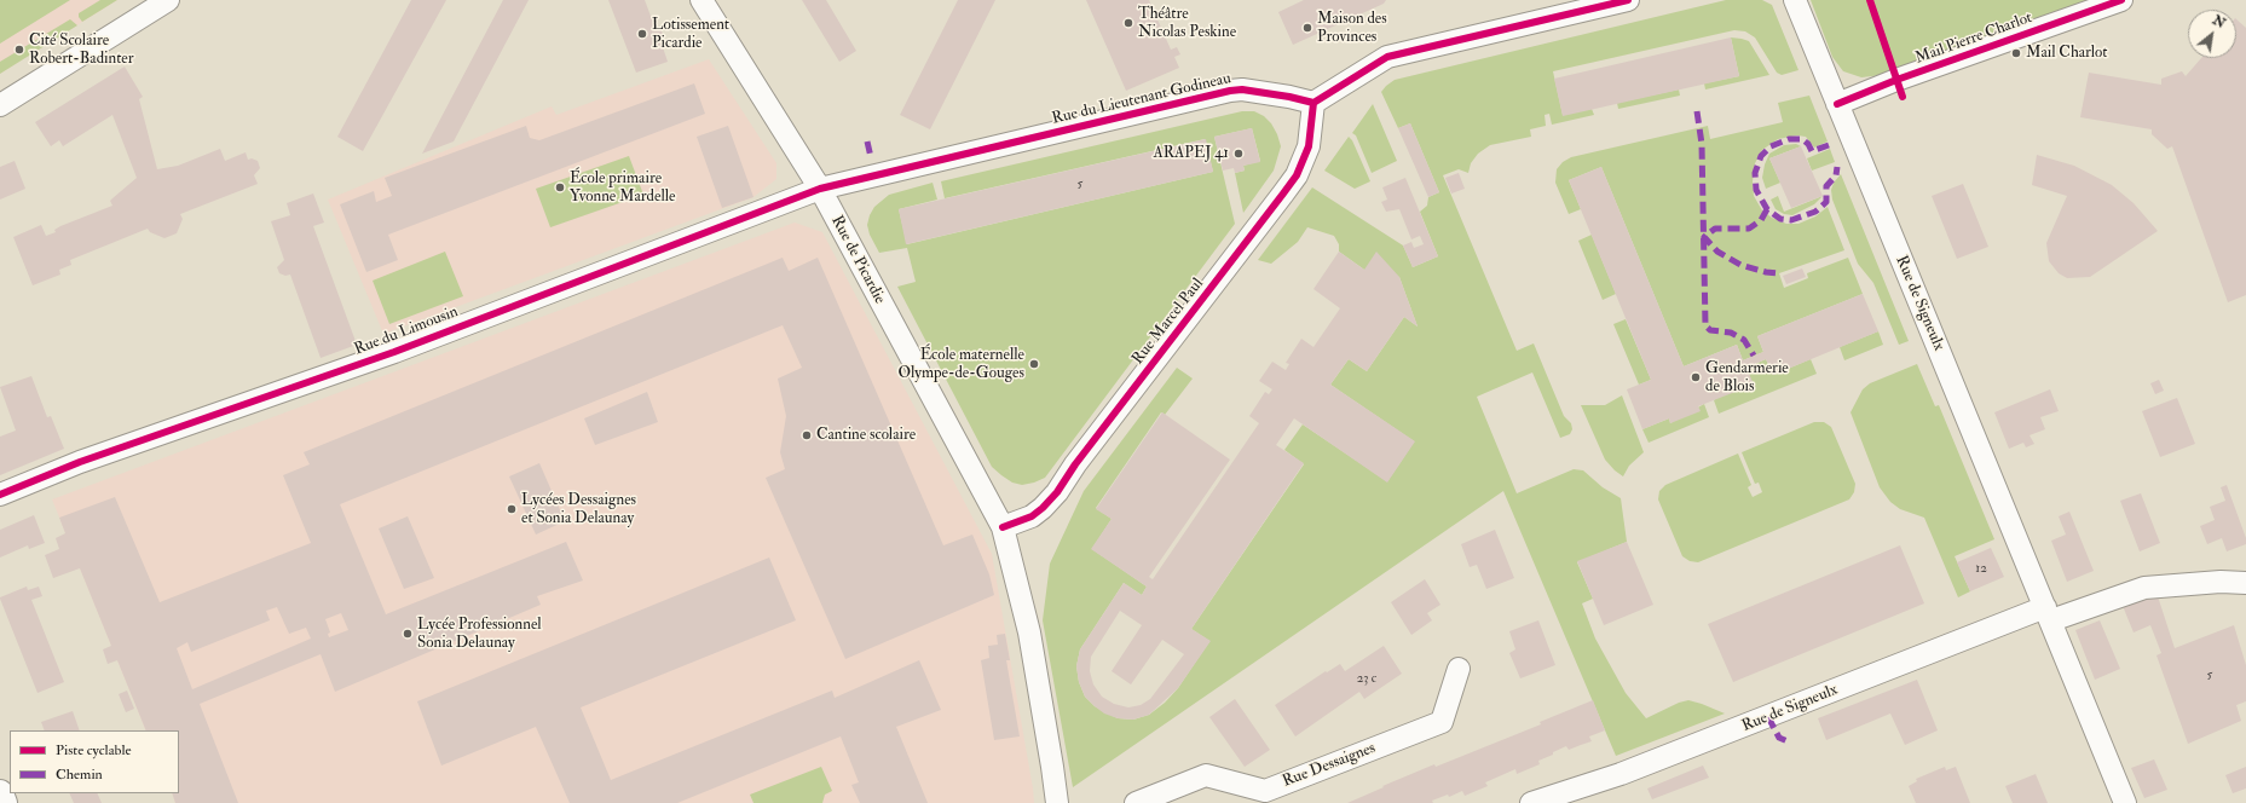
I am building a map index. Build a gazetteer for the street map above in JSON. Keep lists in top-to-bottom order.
{
  "streets": {
    "street": [
      "Mail Pierre Charlot",
      "Rue du Lieutenant Godineau",
      "Rue de Picardie",
      "Rue de Signeulx",
      "Rue Marcel Paul",
      "Rue du Limousin",
      "Rue Dessaignes"
    ]
  },
  "crossings": [
    ["Mail Pierre Charlot", "Rue de Signeulx"],
    ["Rue du Lieutenant Godineau", "Rue de Picardie"],
    ["Rue du Lieutenant Godineau", "Rue Marcel Paul"],
    ["Rue du Lieutenant Godineau", "Rue du Limousin"],
    ["Rue de Picardie", "Rue Marcel Paul"],
    ["Rue de Picardie", "Rue du Limousin"]
  ],
  "places": [
    "Théâtre Nicolas Peskine",
    "Maison des Provinces",
    "Lotissement Picardie",
    "Cité Scolaire Robert-Badinter",
    "Mail Charlot",
    "ARAPEJ 41",
    "École primaire Yvonne Mardelle",
    "École maternelle Olympe-de-Gouges",
    "Gendarmerie de Blois",
    "Cantine scolaire",
    "Lycées Dessaignes et Sonia Delaunay",
    "Lycée Professionnel Sonia Delaunay"
  ],
  "house_numbers": [
    "5",
    "12",
    "5",
    "23 c"
  ],
  "legend": ["Piste cyclable", "Chemin"],
  "north": "top right"
}
